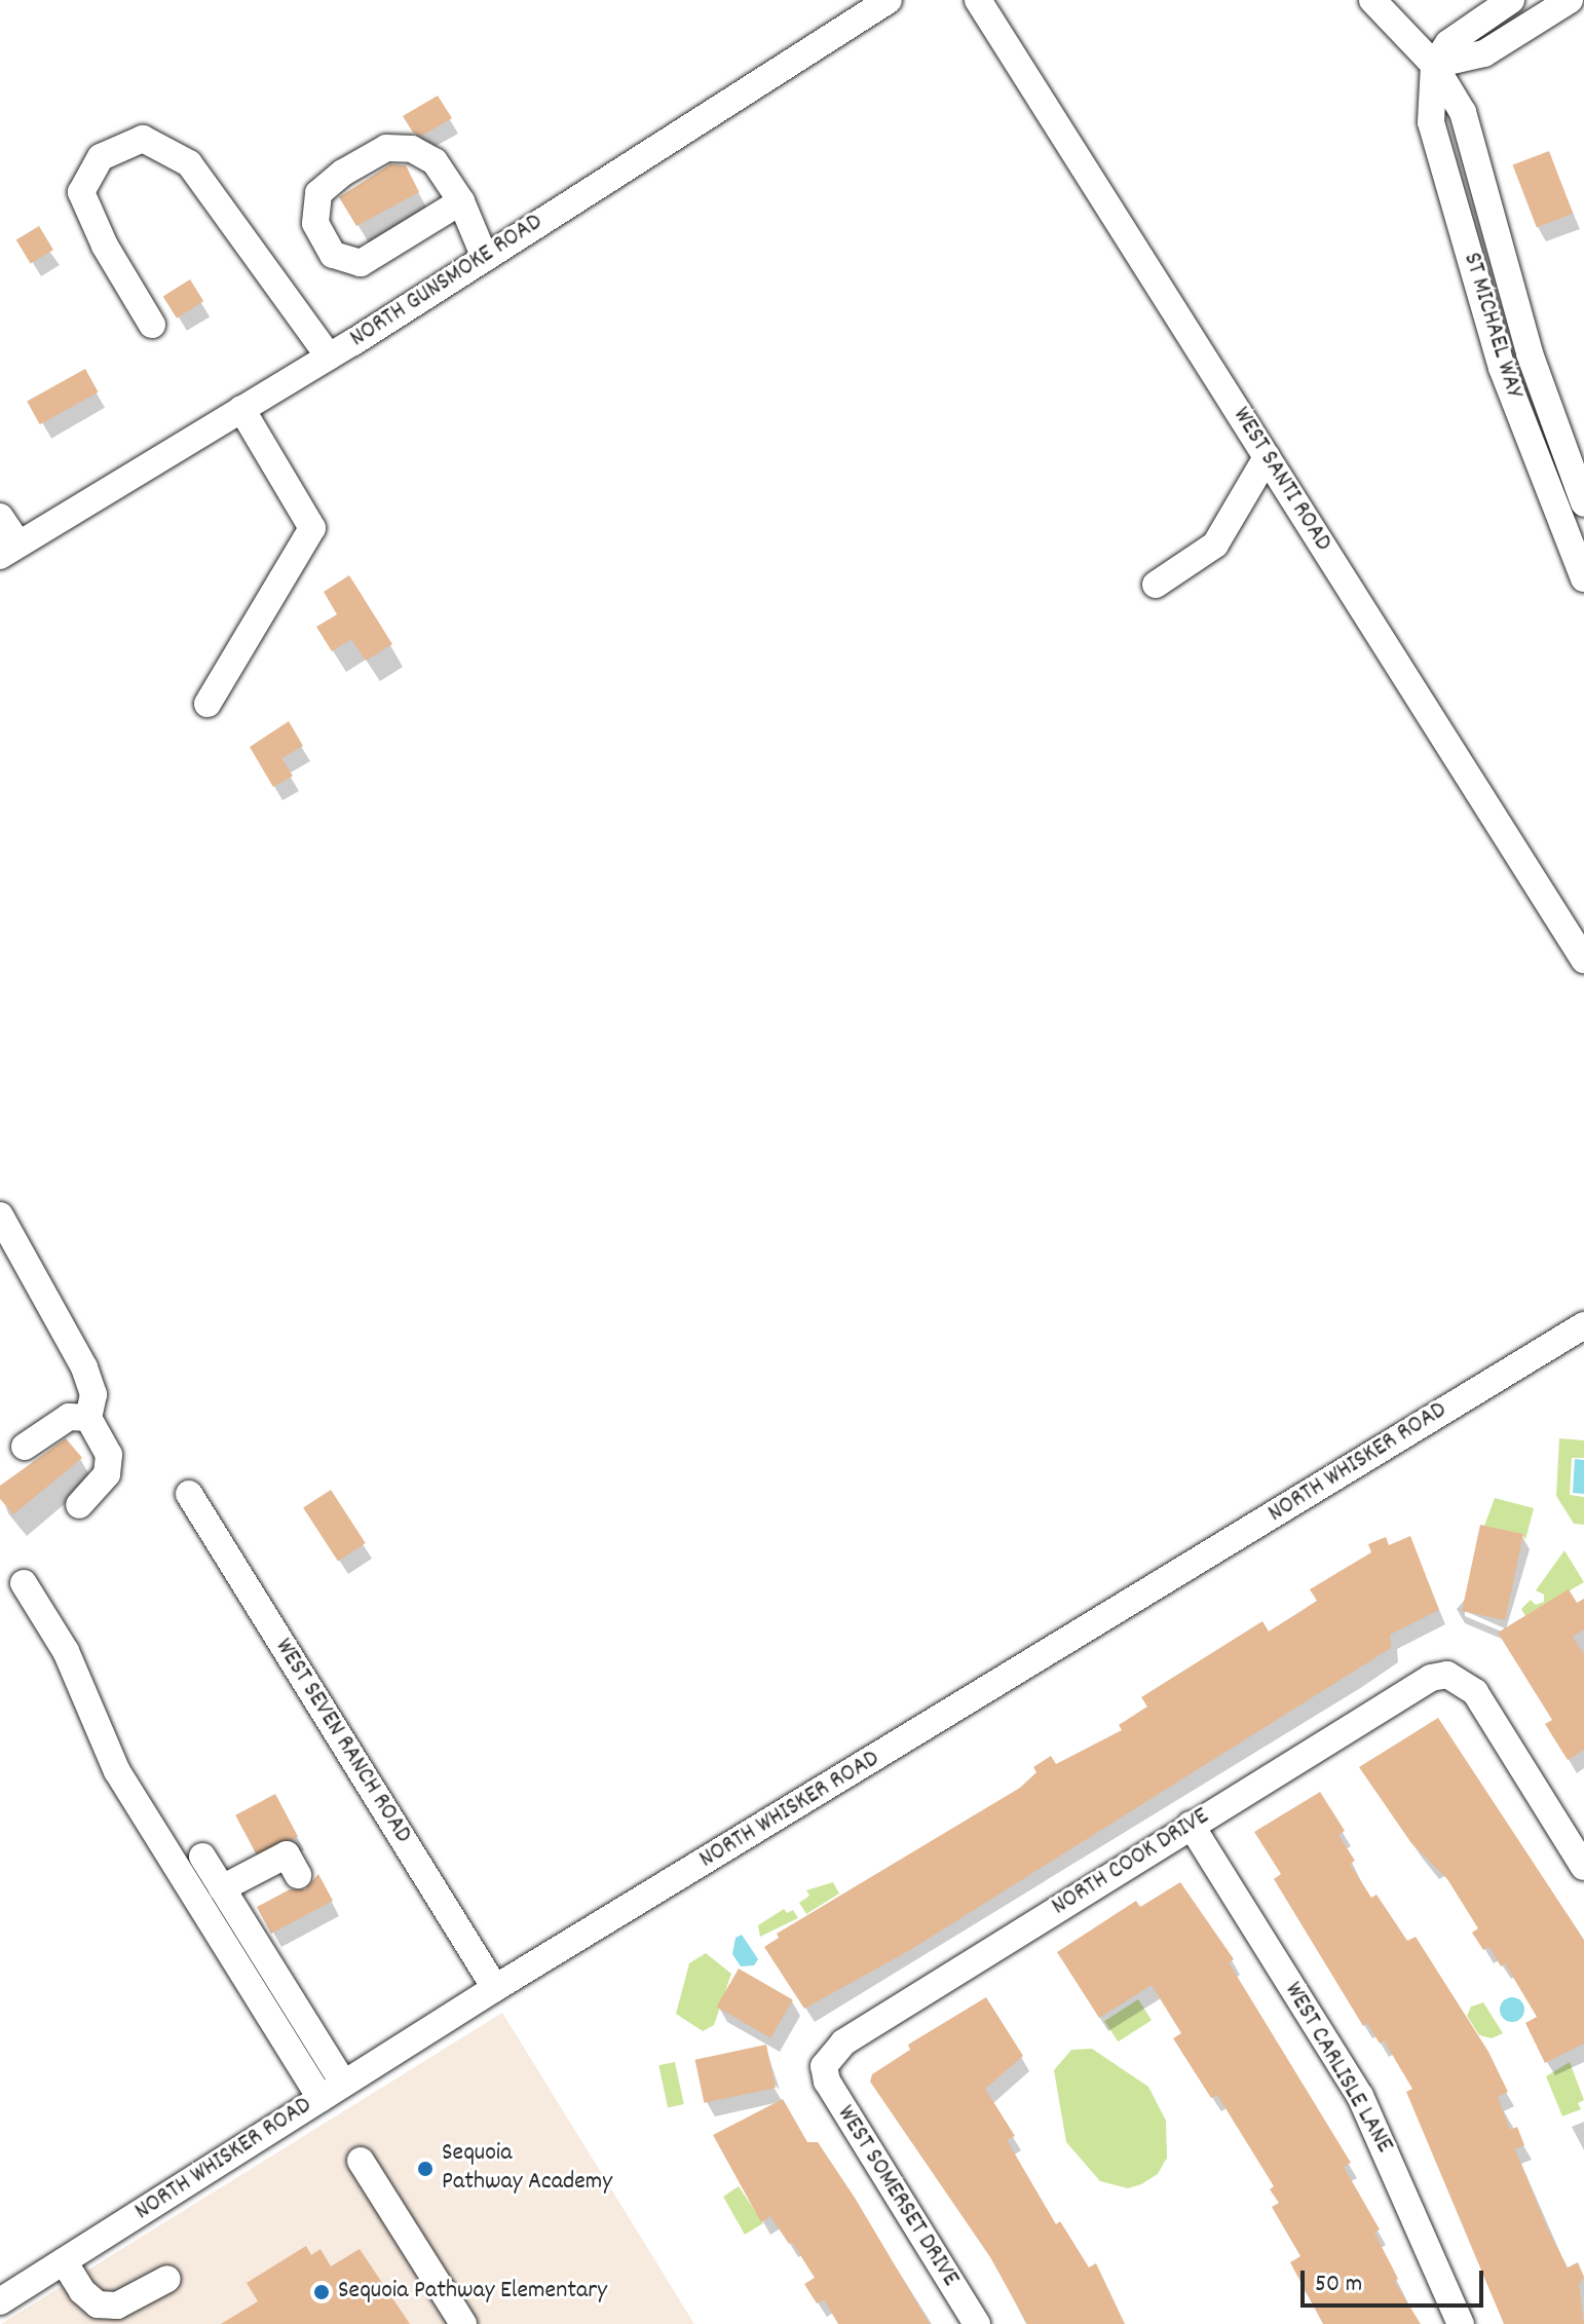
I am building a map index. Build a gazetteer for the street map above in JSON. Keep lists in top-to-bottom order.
{
  "streets": {
    "street": [
      "NORTH GUNSMOKE ROAD",
      "ST MICHAEL WAY",
      "WEST SANTI ROAD",
      "NORTH WHISKER ROAD",
      "WEST SEVEN RANCH ROAD",
      "NORTH COOK DRIVE",
      "WEST CARLISLE LANE",
      "WEST SOMERSET DRIVE"
    ]
  },
  "crossings": [
    ["NORTH WHISKER ROAD", "WEST SEVEN RANCH ROAD"],
    ["NORTH COOK DRIVE", "WEST CARLISLE LANE"],
    ["NORTH COOK DRIVE", "WEST SOMERSET DRIVE"]
  ],
  "places": ["Sequoia Pathway Academy", "Sequoia Pathway Elementary"],
  "scale_bar": "50 m"
}
